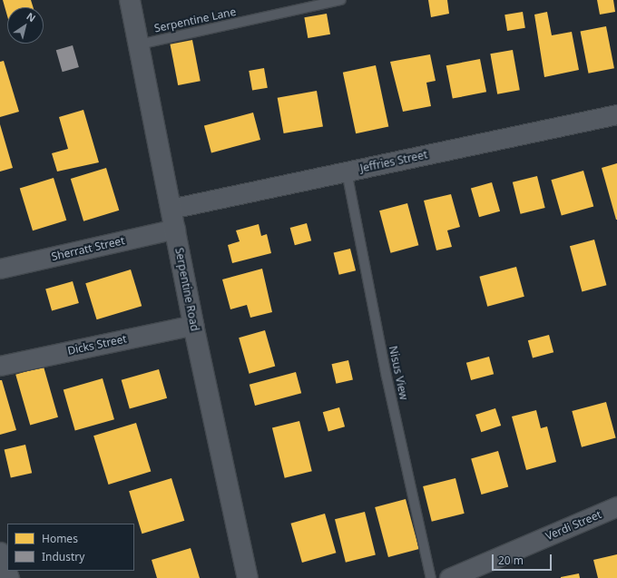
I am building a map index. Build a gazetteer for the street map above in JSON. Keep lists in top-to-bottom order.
{
  "streets": {
    "street": [
      "Jeffries Street",
      "Sherratt Street",
      "Serpentine Road",
      "Dicks Street",
      "Verdi Street"
    ],
    "lane": ["Serpentine Lane", "Nisus View"]
  },
  "crossings": [
    ["Serpentine Lane", "Serpentine Road"],
    ["Jeffries Street", "Serpentine Road"],
    ["Jeffries Street", "Nisus View"],
    ["Sherratt Street", "Serpentine Road"],
    ["Serpentine Road", "Dicks Street"]
  ],
  "legend": ["Homes", "Industry"],
  "scale_bar": "20 m",
  "north": "top right"
}
